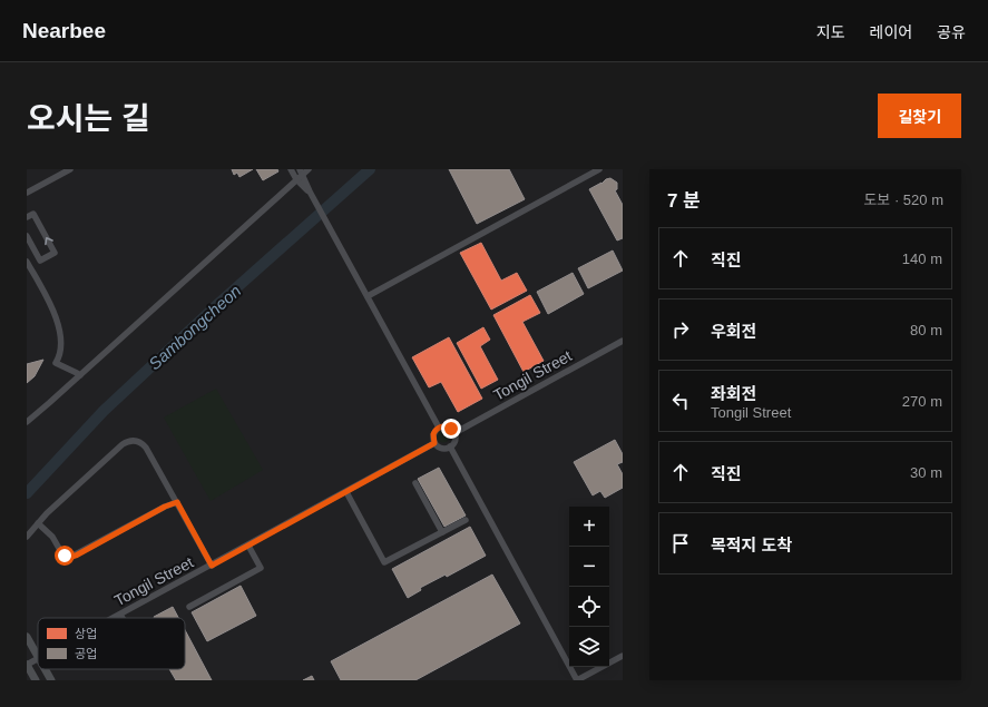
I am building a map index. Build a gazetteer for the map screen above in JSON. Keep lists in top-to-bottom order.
{
  "streets": {
    "street": ["Tongil Street"]
  },
  "water": ["Sambongcheon"],
  "legend": ["상업", "공업"],
  "page": {
    "header": "Nearbee",
    "nav": ["지도", "레이어", "공유"],
    "title": "오시는 길",
    "buttons": "길찾기",
    "heading": ["7 분", "도보 · 520 m"],
    "list": [
      ["직진", "140 m"],
      ["우회전", "80 m"],
      ["좌회전", "Tongil Street", "270 m"],
      ["직진", "30 m"],
      "목적지 도착"
    ],
    "map_buttons": ["+", "−"]
  }
}
